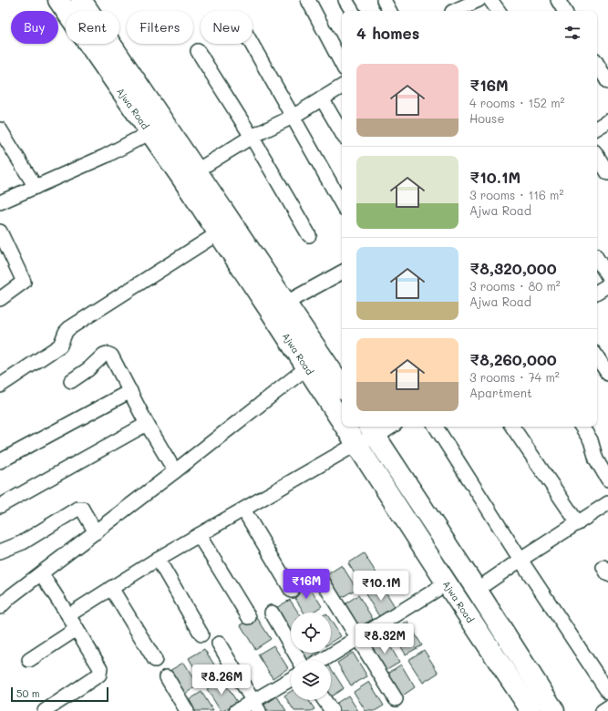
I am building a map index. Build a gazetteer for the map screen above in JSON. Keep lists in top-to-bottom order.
{
  "streets": {
    "main road": ["Ajwa Road"]
  },
  "scale_bar": "50 m",
  "page": {
    "chip": [
      "Buy",
      "Rent",
      "Filters",
      "New"
    ],
    "heading": "4 homes",
    "list": [
      {
        "name": "₹16M",
        "note": "4 rooms · 152 m² · House"
      },
      {
        "name": "₹10.1M",
        "note": "3 rooms · 116 m² · Ajwa Road"
      },
      {
        "name": "₹8,320,000",
        "note": "3 rooms · 80 m² · Ajwa Road"
      },
      {
        "name": "₹8,260,000",
        "note": "3 rooms · 74 m² · Apartment"
      }
    ],
    "price": [
      "₹16M",
      "₹10.1M",
      "₹8.32M",
      "₹8.26M"
    ],
    "scale": "50 m"
  }
}
